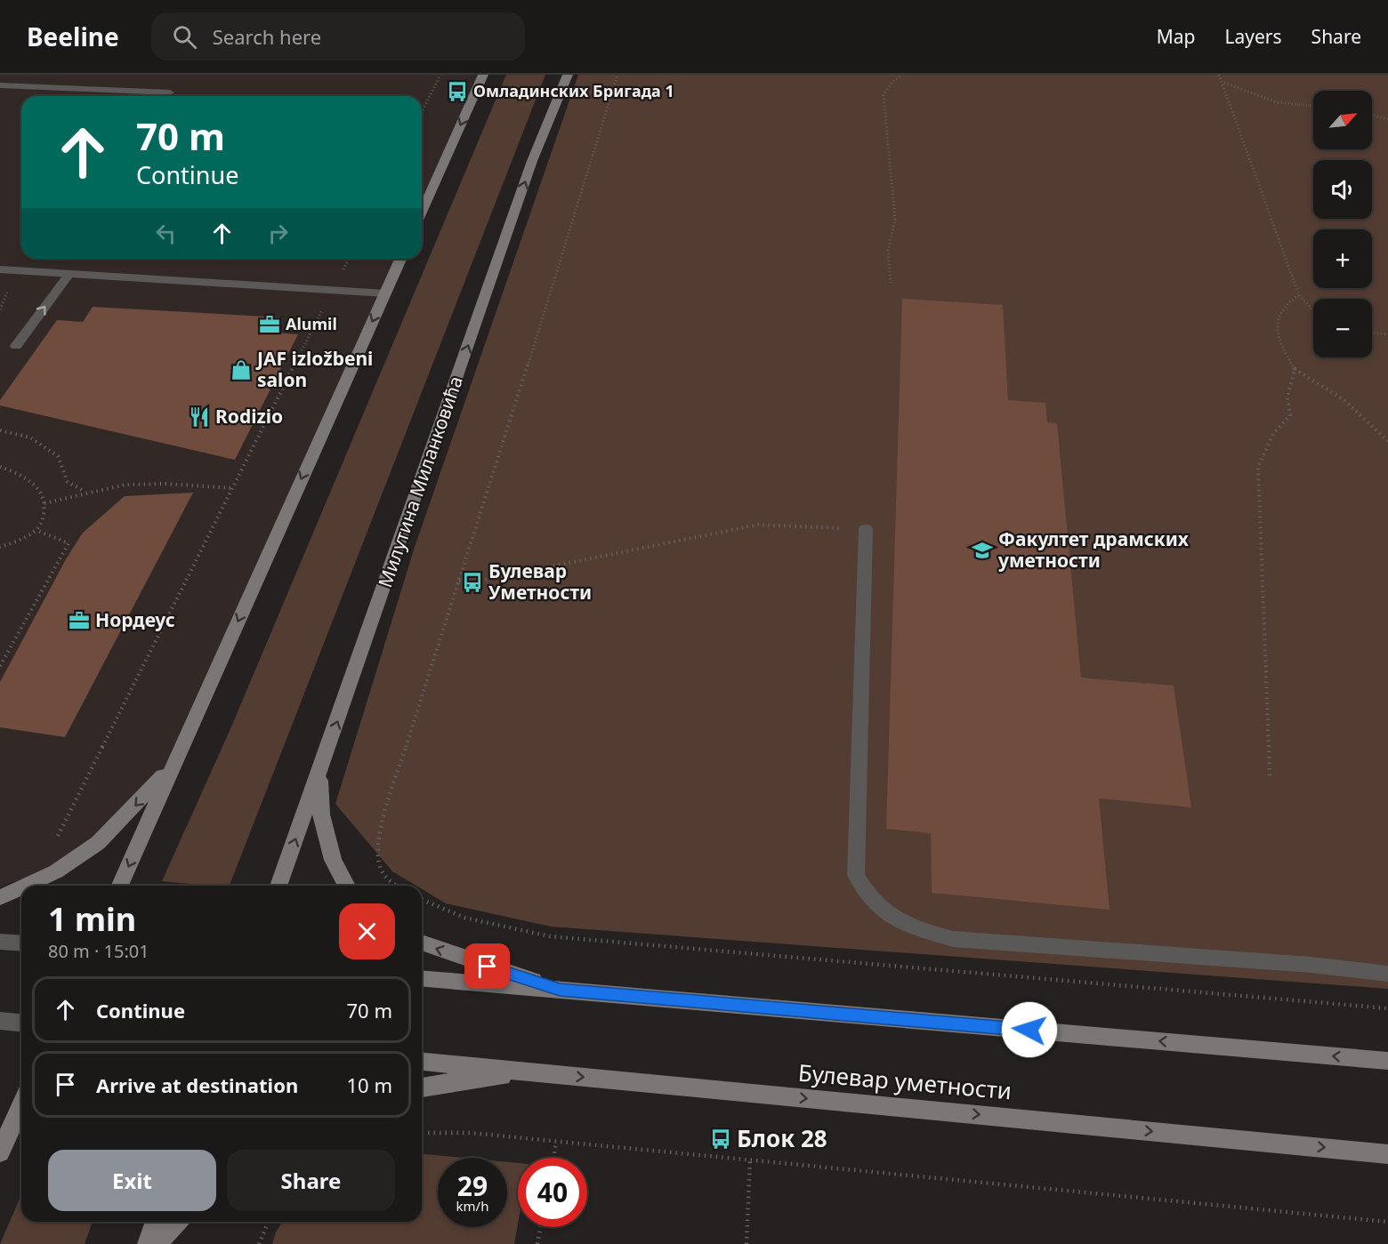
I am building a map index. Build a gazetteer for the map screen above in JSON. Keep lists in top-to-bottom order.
{
  "streets": {
    "street": ["Милутина Миланковића", "Булевар уметности"]
  },
  "places": {
    "bus stop": ["Омладинских Бригада 1", "Булевар Уметности", "Блок 28"],
    "office": ["Alumil", "Нордеус"],
    "shop": ["JAF izložbeni salon"],
    "restaurant": ["Rodizio"],
    "school or university": ["Факултет драмских уметности"]
  },
  "north": "top right",
  "page": {
    "header": "Beeline",
    "search": "Search here",
    "nav": ["Map", "Layers", "Share"],
    "map_buttons": ["+", "−"],
    "turn": ["70 m", "Continue"],
    "heading": ["1 min", "80 m · 15:01"],
    "list": [
      {
        "name": "Continue",
        "value": "70 m"
      },
      {
        "name": "Arrive at destination",
        "value": "10 m"
      }
    ],
    "buttons": ["Exit", "Share"],
    "speed": "29 km/h",
    "limit": "40"
  }
}
